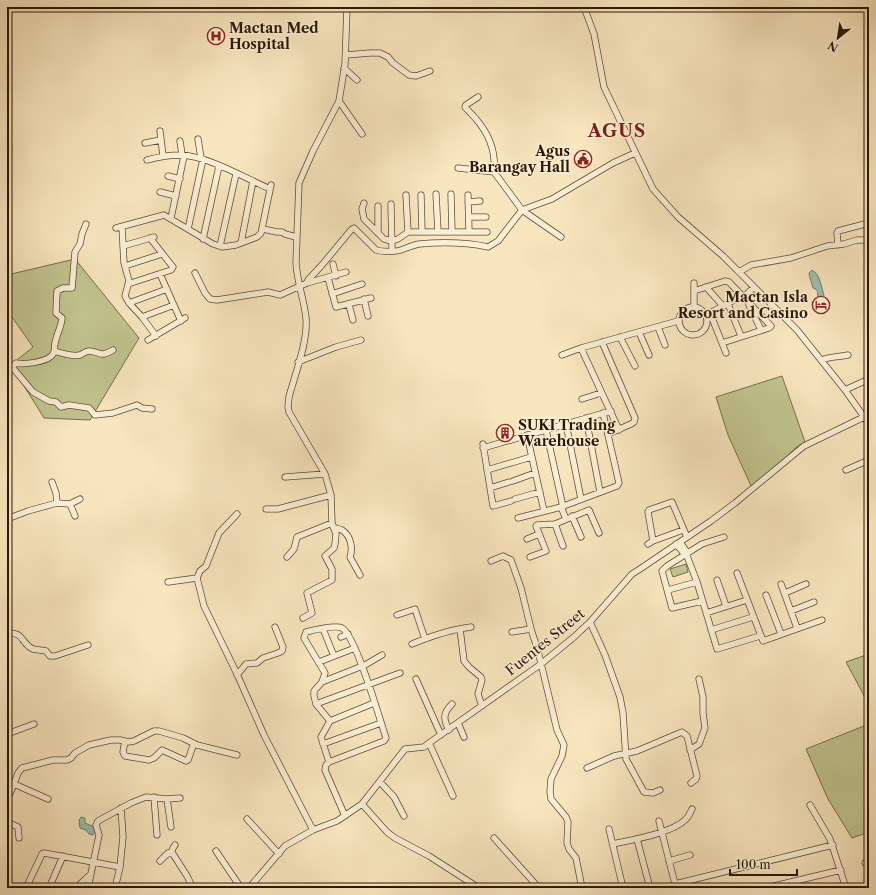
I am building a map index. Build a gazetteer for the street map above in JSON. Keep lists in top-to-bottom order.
{
  "streets": {
    "street": ["Fuentes Street"]
  },
  "districts": ["AGUS"],
  "places": {
    "hospital": ["Mactan Med Hospital"],
    "public building": ["Agus Barangay Hall"],
    "hotel": ["Mactan Isla Resort and Casino"],
    "building": ["SUKI Trading Warehouse"]
  },
  "scale_bar": "100 m",
  "north": "bottom left"
}
